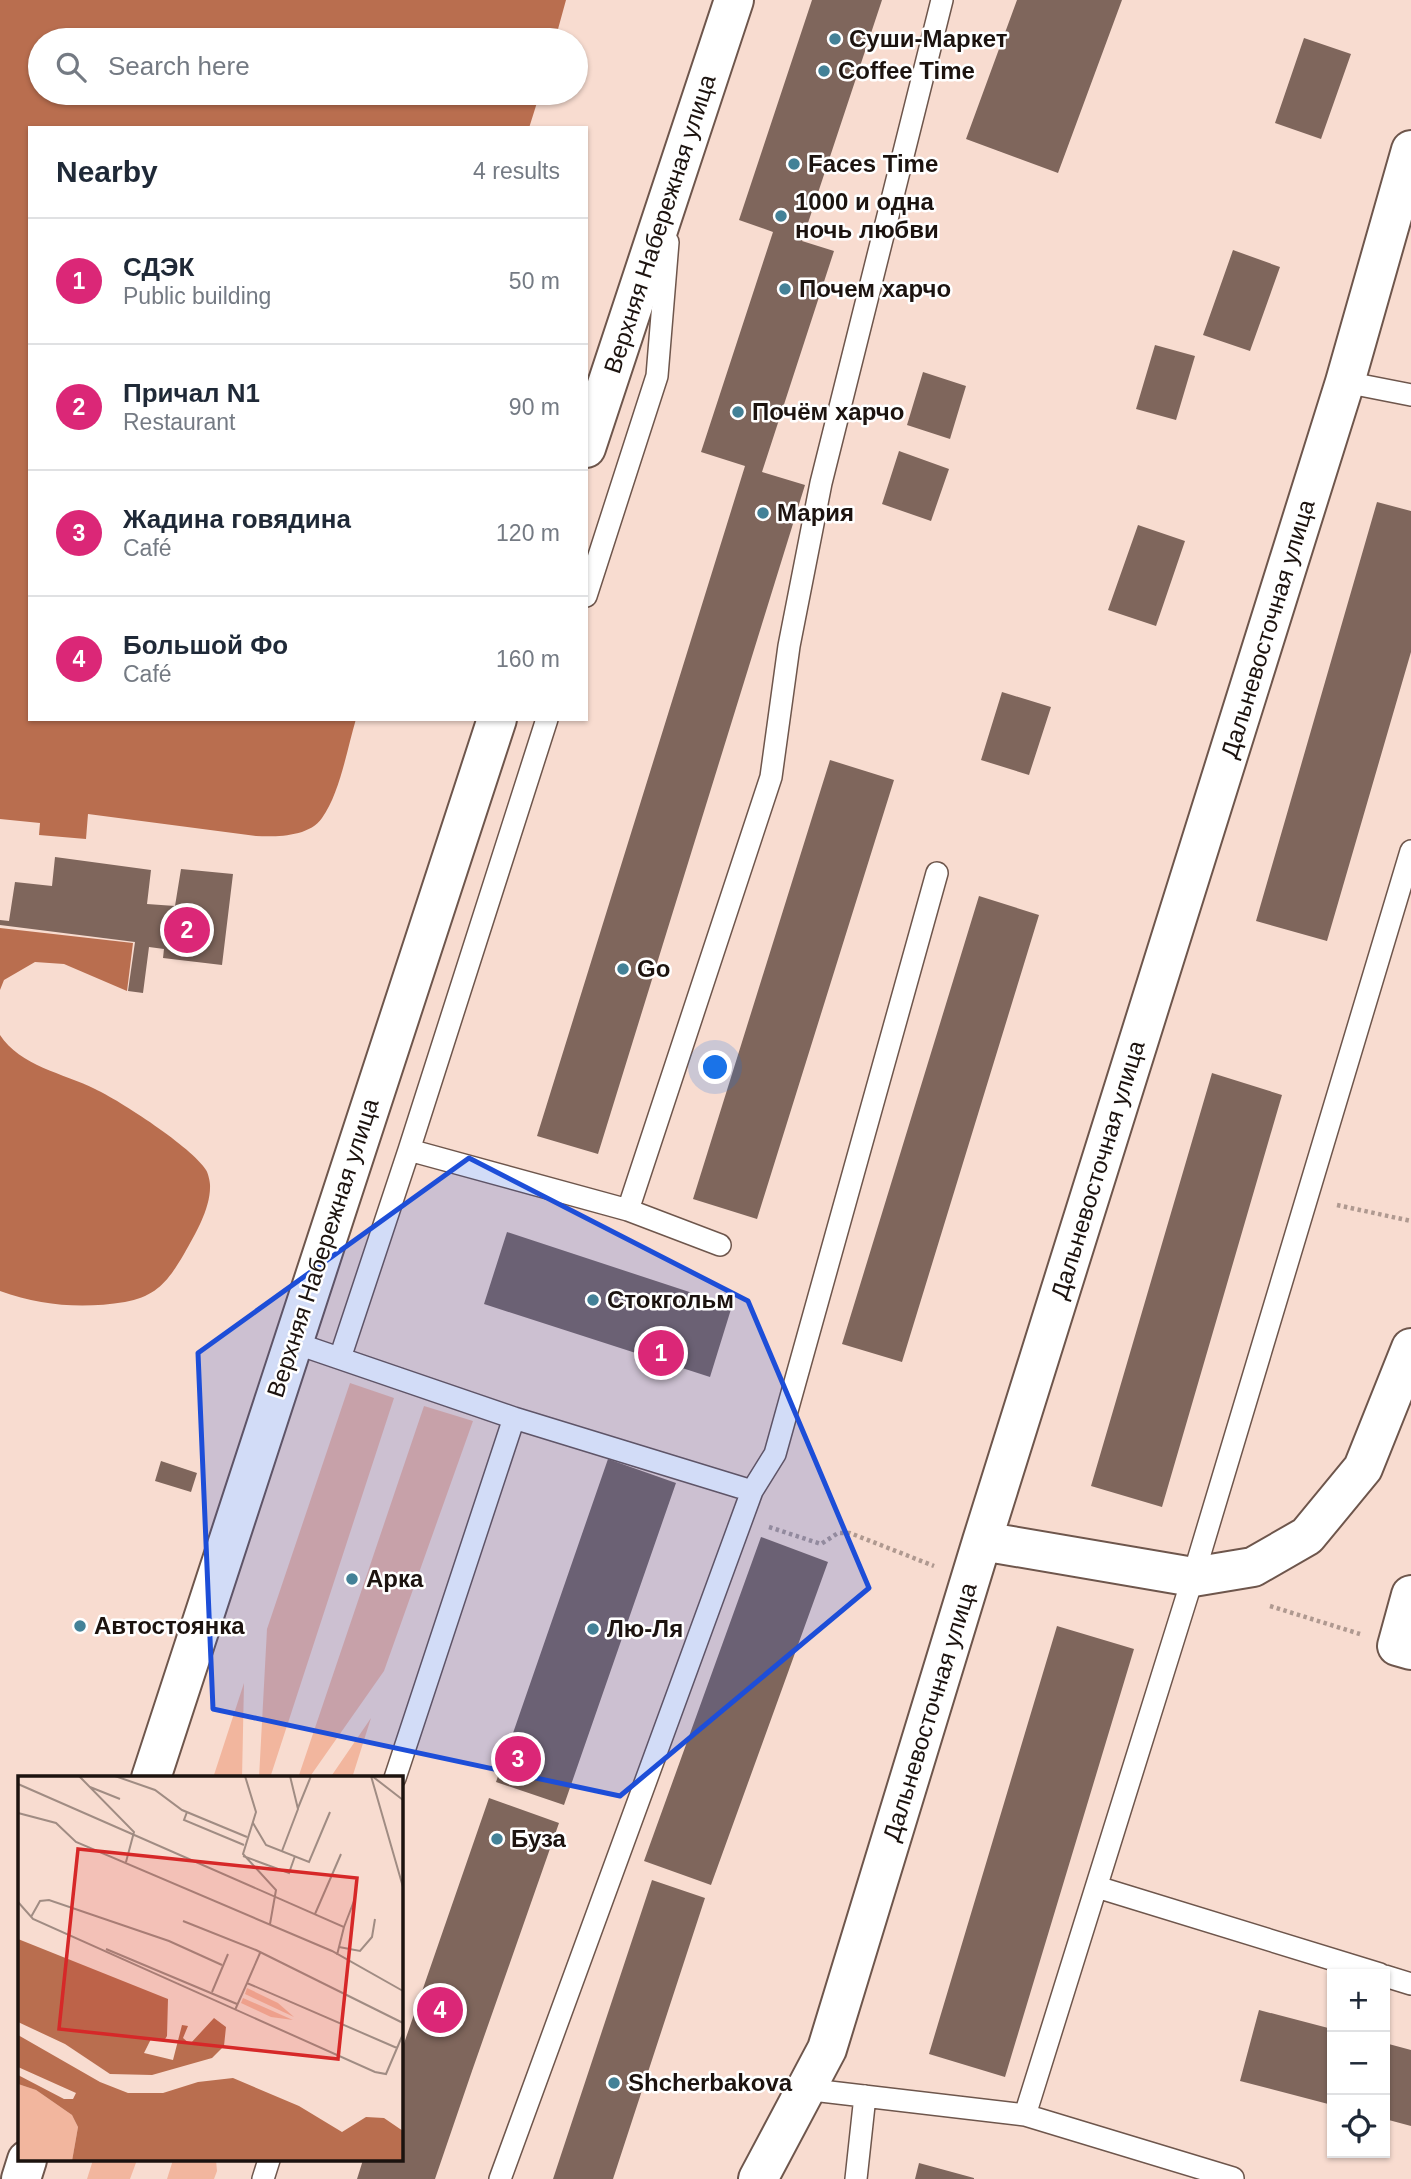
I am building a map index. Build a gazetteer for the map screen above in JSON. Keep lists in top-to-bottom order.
{
  "streets": {
    "street": ["Верхняя Набережная улица", "Дальневосточная улица"]
  },
  "places": [
    "Суши-Маркет",
    "Coffee Time",
    "Faces Time",
    "1000 и одна ночь любви",
    "Почем харчо",
    "Почём харчо",
    "Мария",
    "Go",
    "Стокгольм",
    "Арка",
    "Автостоянка",
    "Лю-Ля",
    "Буза",
    "Shcherbakova"
  ],
  "page": {
    "search": "Search here",
    "heading": ["Nearby", "4 results"],
    "list": [
      {
        "mark": "1",
        "name": "СДЭК",
        "note": "Public building",
        "value": "50 m"
      },
      {
        "mark": "2",
        "name": "Причал N1",
        "note": "Restaurant",
        "value": "90 m"
      },
      {
        "mark": "3",
        "name": "Жадина говядина",
        "note": "Café",
        "value": "120 m"
      },
      {
        "mark": "4",
        "name": "Большой Фо",
        "note": "Café",
        "value": "160 m"
      }
    ],
    "pins": [
      "2",
      "1",
      "3",
      "4"
    ],
    "map_buttons": ["+", "−"]
  }
}
